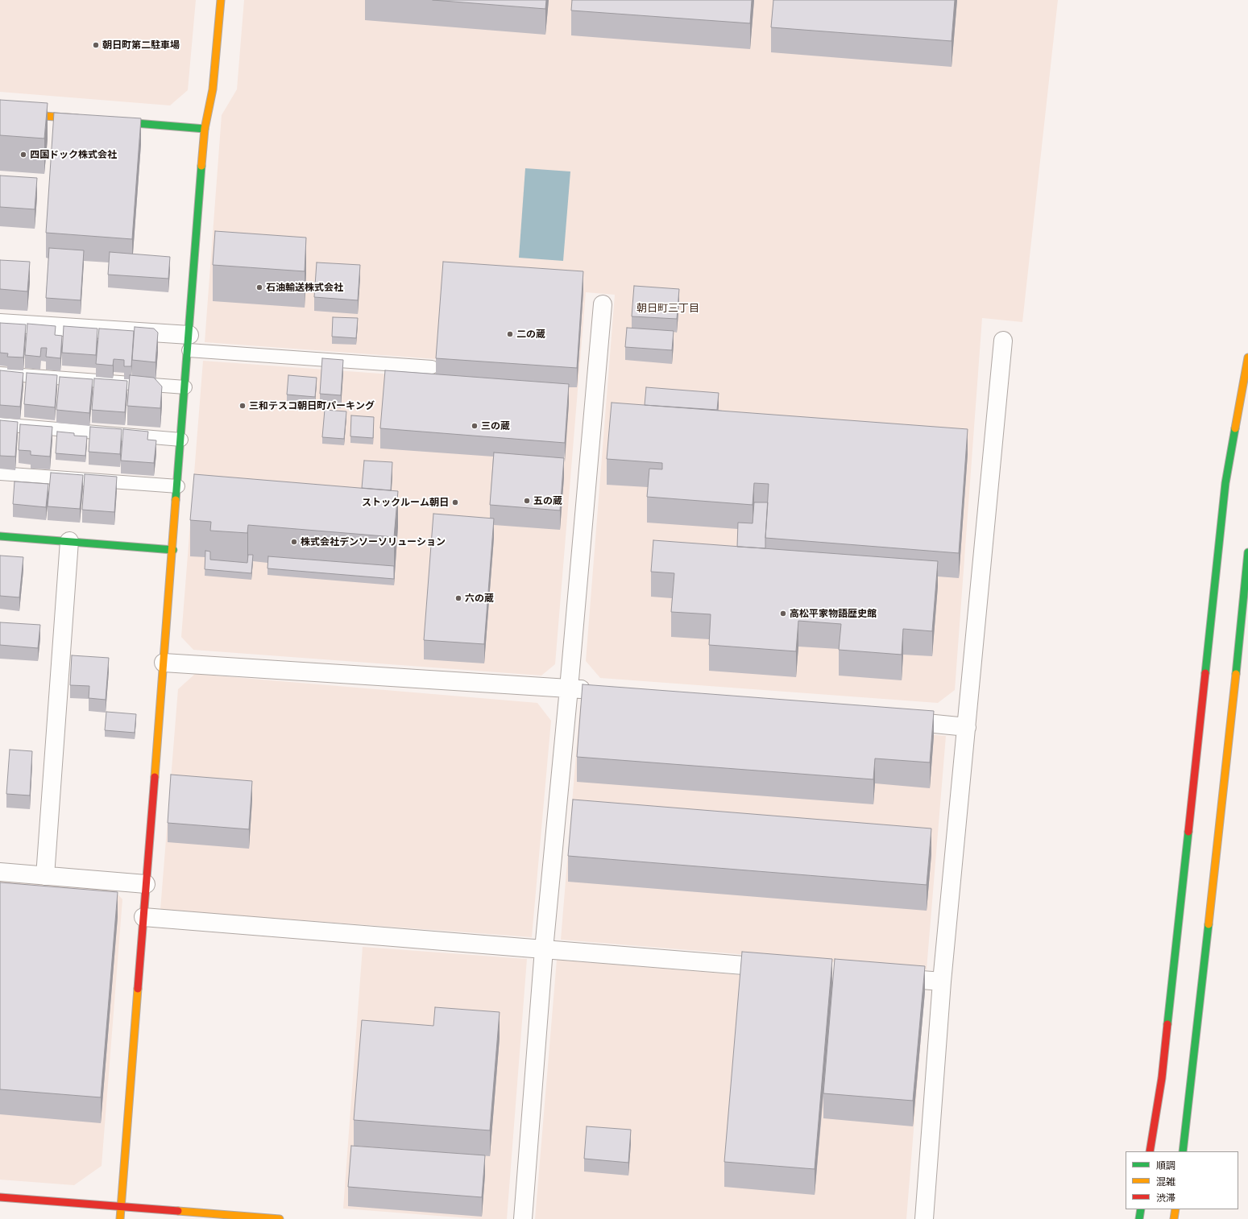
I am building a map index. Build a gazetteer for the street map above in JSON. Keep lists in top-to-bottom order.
{
  "districts": ["朝日町三丁目"],
  "places": [
    "朝日町第二駐車場",
    "四国ドック株式会社",
    "石油輸送株式会社",
    "二の蔵",
    "三和テスコ朝日町パーキング",
    "三の蔵",
    "五の蔵",
    "ストックルーム朝日",
    "株式会社デンソーソリューション",
    "六の蔵",
    "高松平家物語歴史館"
  ],
  "legend": ["順調", "混雑", "渋滞"]
}
